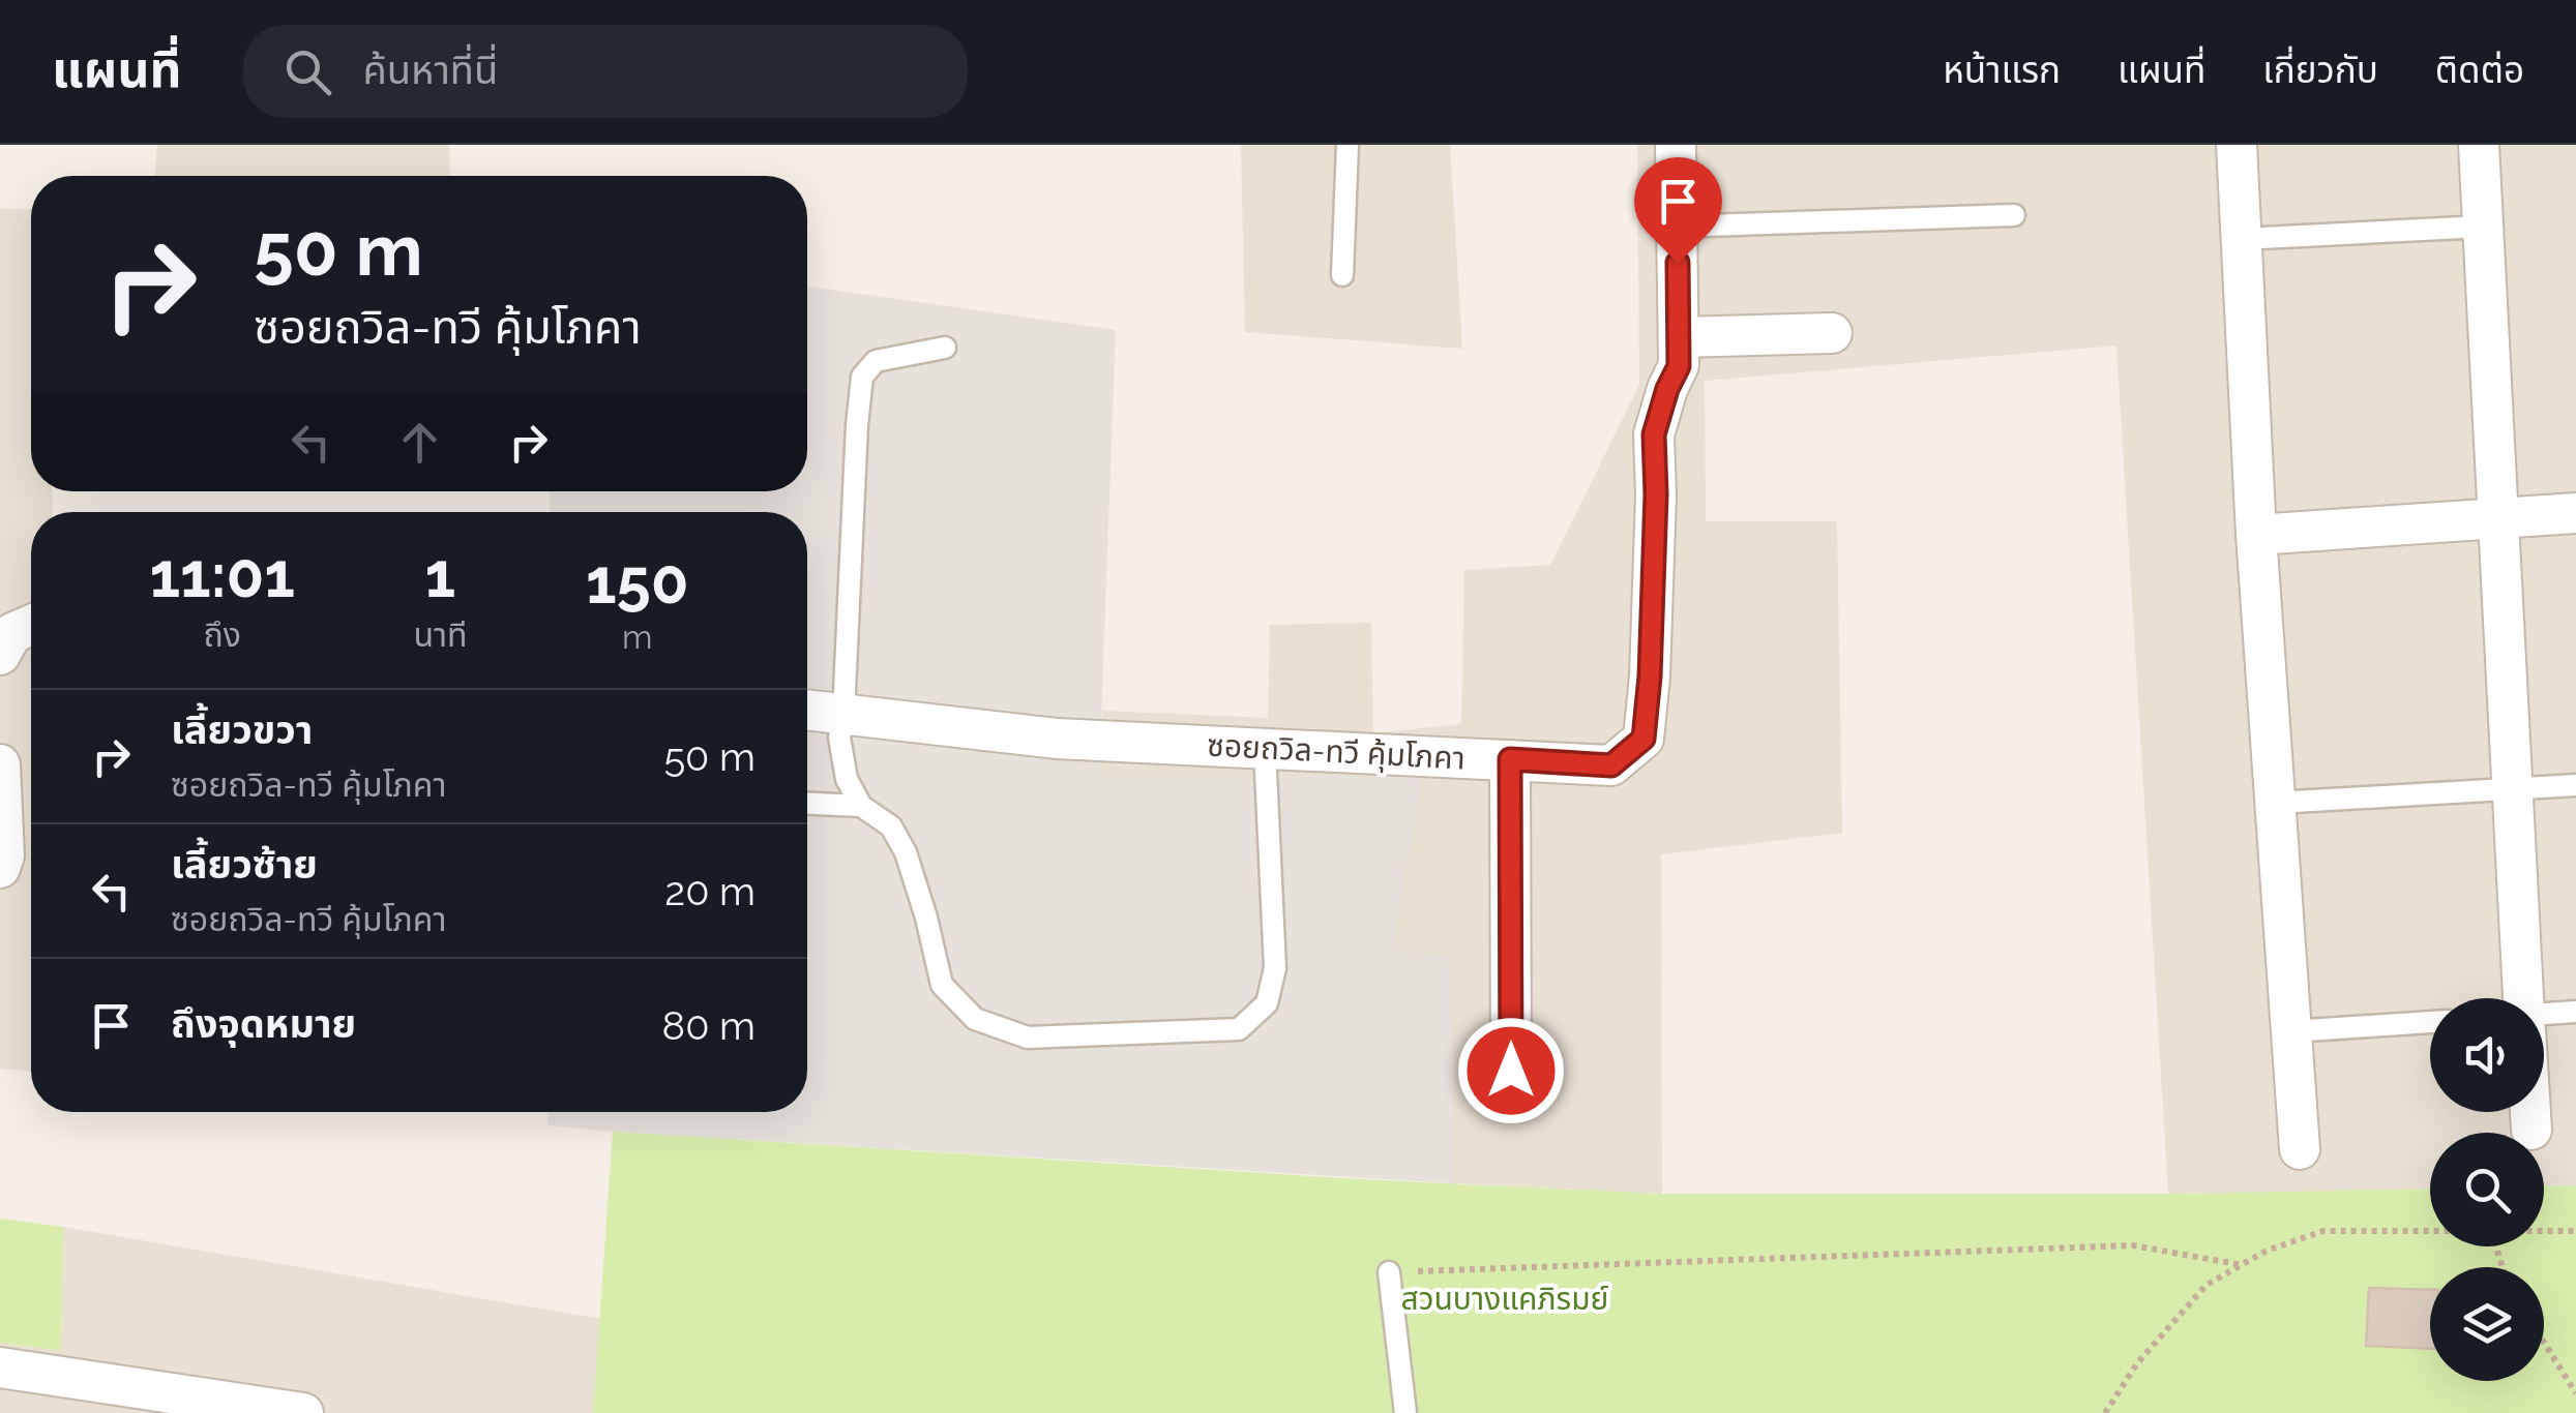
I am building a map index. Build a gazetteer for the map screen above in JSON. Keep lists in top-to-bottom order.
{
  "streets": {
    "street": ["ซอยถวิล-ทวี คุ้มโภคา"]
  },
  "parks": ["สวนบางแคภิรมย์"],
  "page": {
    "header": "แผนที่",
    "search": "ค้นหาที่นี่",
    "nav": [
      "หน้าแรก",
      "แผนที่",
      "เกี่ยวกับ",
      "ติดต่อ"
    ],
    "turn": ["50 m", "ซอยถวิล-ทวี คุ้มโภคา"],
    "eta": [
      "11:01",
      "ถึง",
      "1",
      "นาที",
      "150",
      "m"
    ],
    "list": [
      {
        "name": "เลี้ยวขวา",
        "note": "ซอยถวิล-ทวี คุ้มโภคา",
        "value": "50 m"
      },
      {
        "name": "เลี้ยวซ้าย",
        "note": "ซอยถวิล-ทวี คุ้มโภคา",
        "value": "20 m"
      },
      {
        "name": "ถึงจุดหมาย",
        "value": "80 m"
      }
    ]
  }
}
